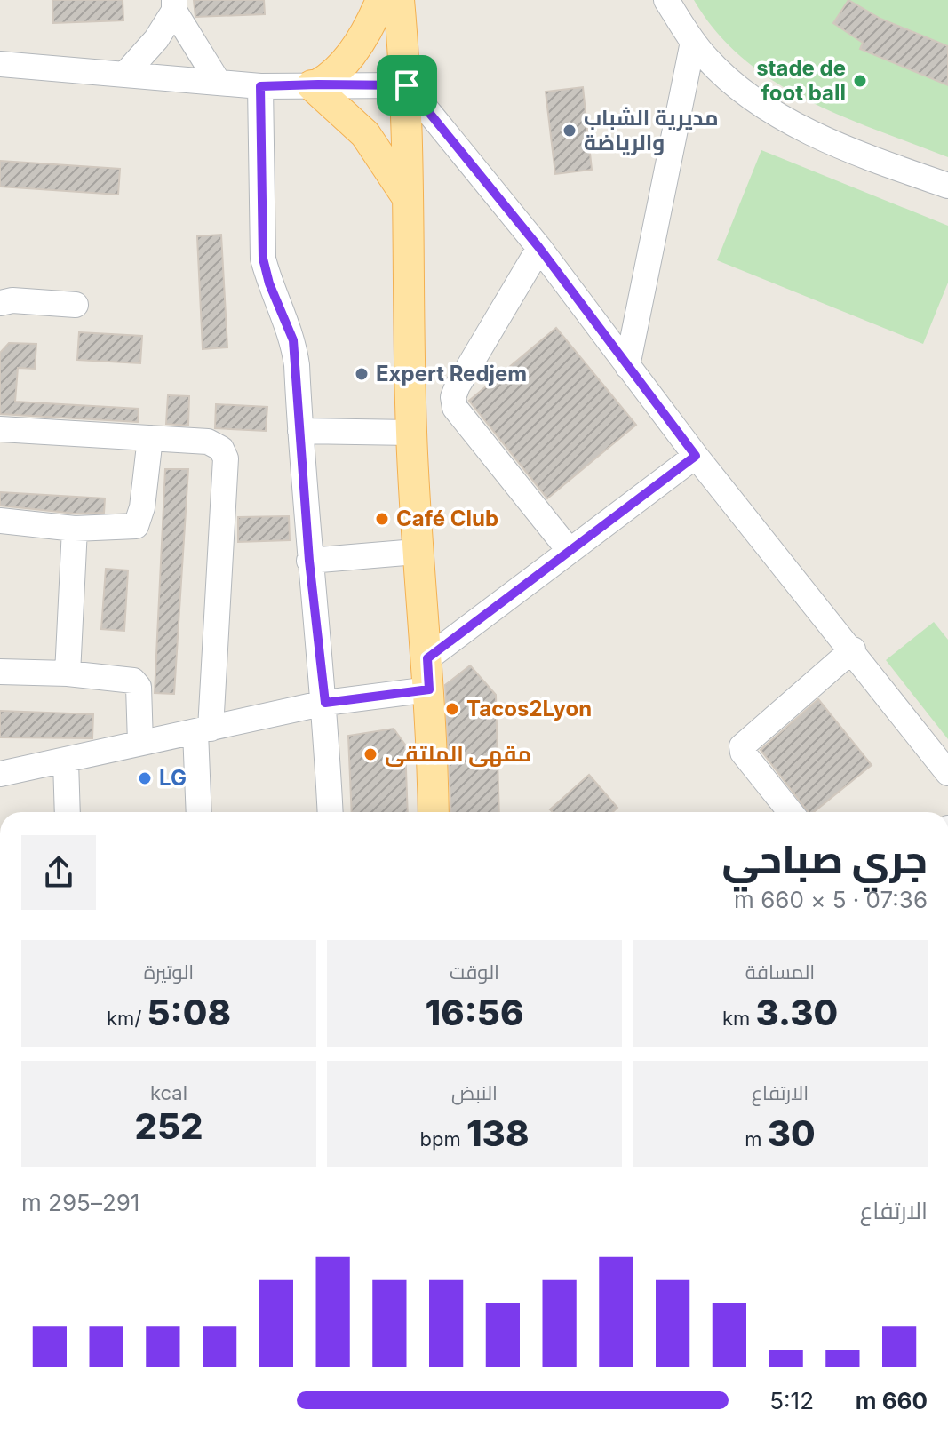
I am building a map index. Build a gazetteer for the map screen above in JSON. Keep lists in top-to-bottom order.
{
  "places": [
    "stade de foot ball",
    "مديرية الشباب والرياضة",
    "Expert Redjem",
    "Café Club",
    "Tacos2Lyon",
    "مقهى الملتقى",
    "LG"
  ],
  "page": {
    "heading": ["جري صباحي", "07:36 · 5 × 660 m"],
    "stats": [
      ["المسافة", "3.30 km"],
      ["الوقت", "16:56"],
      ["الوتيرة", "5:08 /km"],
      ["الارتفاع", "30 m"],
      ["النبض", "138 bpm"],
      ["kcal", "252"]
    ],
    "chart": ["الارتفاع", "291–295 m"],
    "list": [
      {
        "name": "660 m",
        "note": "5:12"
      }
    ]
  }
}
